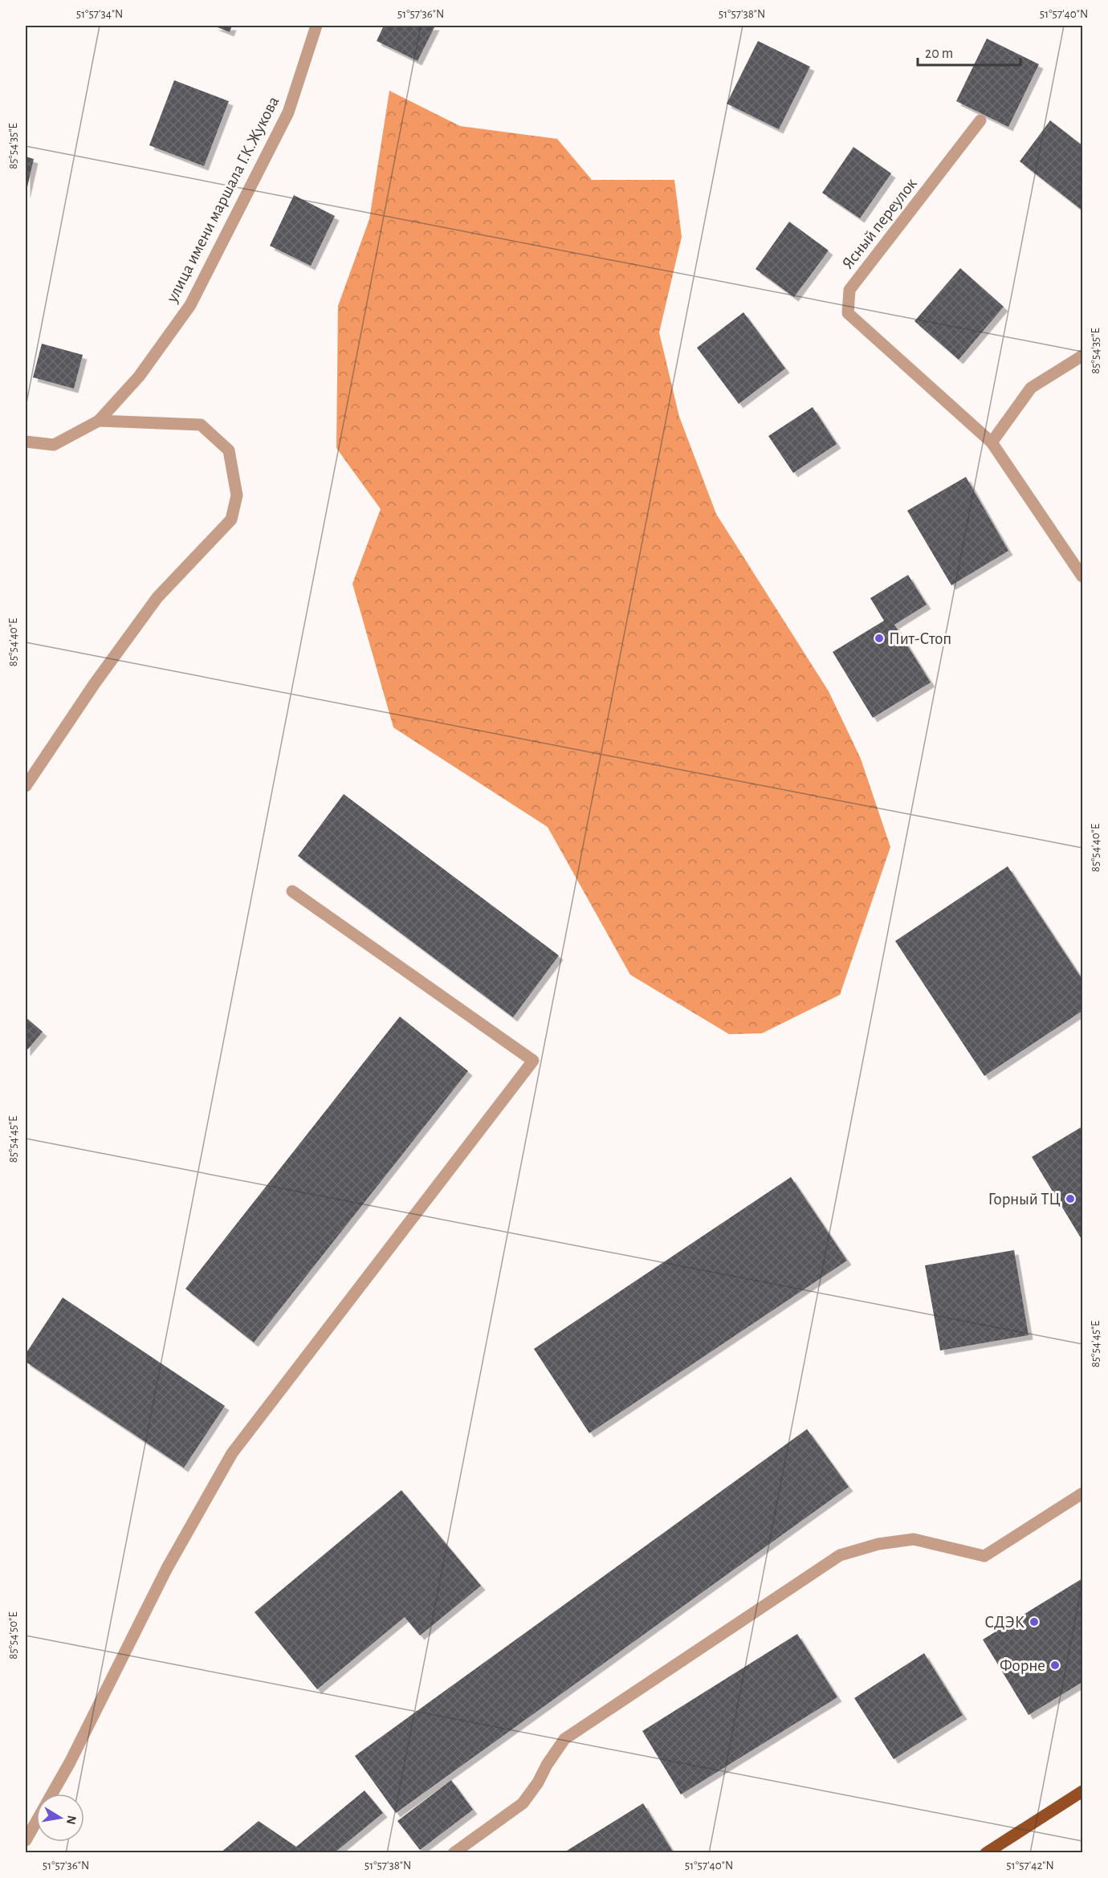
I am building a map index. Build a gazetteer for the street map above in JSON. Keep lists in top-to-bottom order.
{
  "streets": {
    "street": ["улица имени маршала Г.К.Жукова", "Ясный переулок"]
  },
  "places": [
    "Пит-Стоп",
    "Горный ТЦ",
    "СДЭК",
    "Форне"
  ],
  "scale_bar": "20 m",
  "north": "right",
  "coordinates": [
    "51°57'34\"N",
    "51°57'36\"N",
    "51°57'38\"N",
    "51°57'40\"N",
    "85°54'35\"E",
    "85°54'40\"E",
    "85°54'45\"E",
    "85°54'50\"E",
    "51°57'42\"N"
  ]
}
